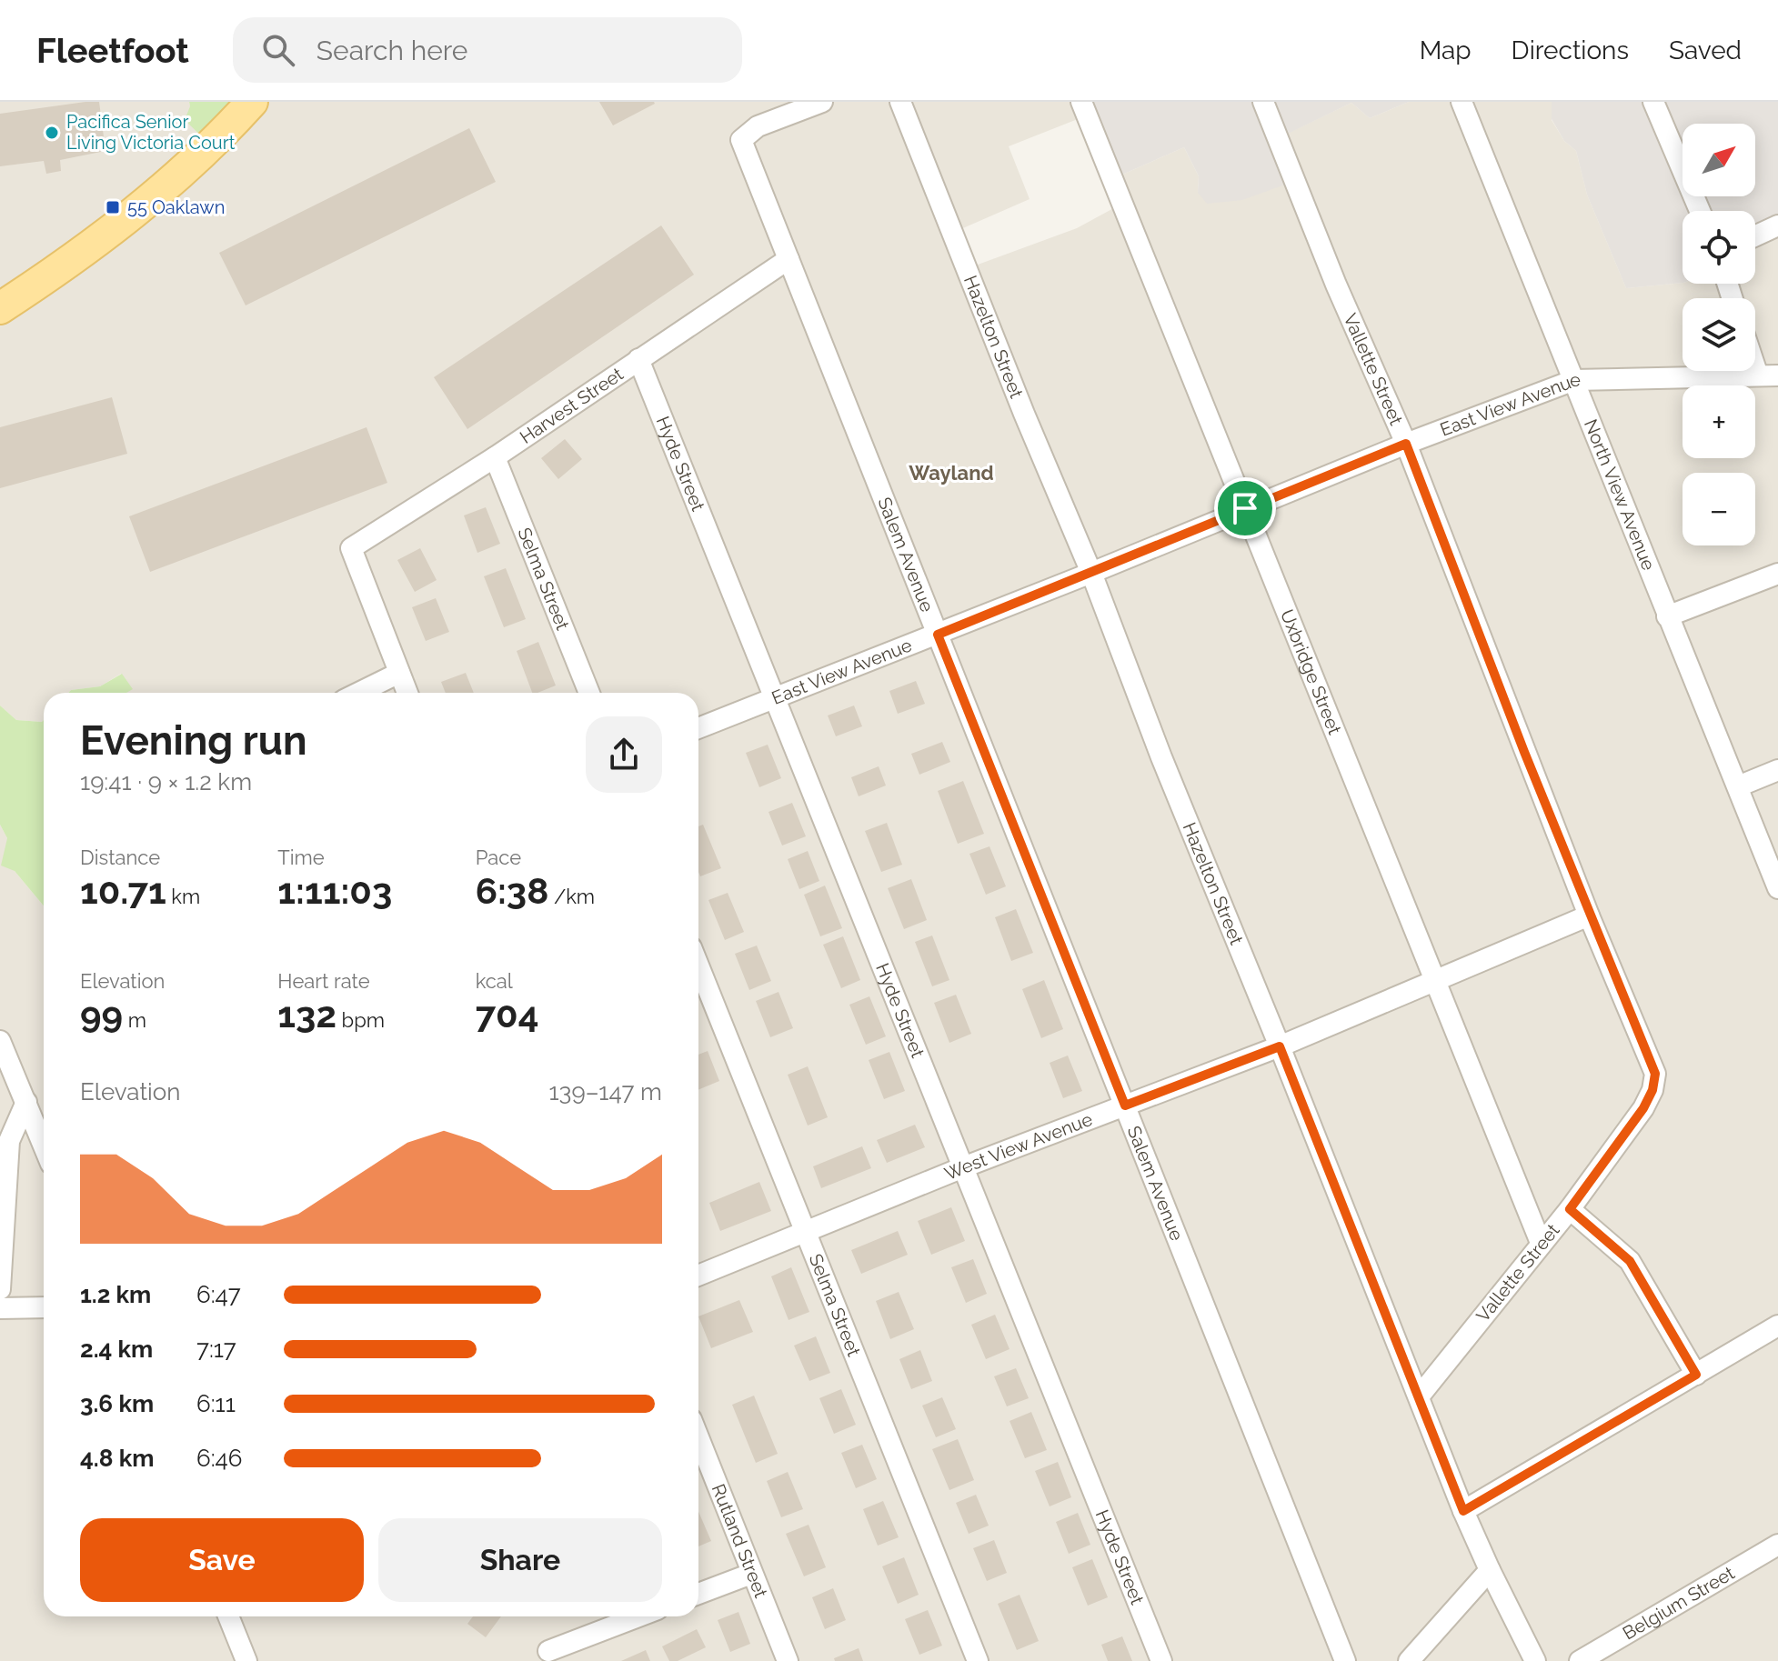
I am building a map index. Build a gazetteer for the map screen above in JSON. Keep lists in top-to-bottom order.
{
  "streets": {
    "street": [
      "Hazelton Street",
      "Vallette Street",
      "Harvest Street",
      "East View Avenue",
      "Hyde Street",
      "North View Avenue",
      "Salem Avenue",
      "Selma Street",
      "Uxbridge Street",
      "West View Avenue",
      "Rutland Street",
      "Belgium Street"
    ]
  },
  "crossings": [
    ["Hazelton Street", "Vallette Street"],
    ["Hazelton Street", "East View Avenue"],
    ["Hazelton Street", "West View Avenue"],
    ["Vallette Street", "East View Avenue"],
    ["Vallette Street", "Uxbridge Street"],
    ["Vallette Street", "West View Avenue"],
    ["Harvest Street", "Hyde Street"],
    ["Harvest Street", "Salem Avenue"],
    ["Harvest Street", "Selma Street"],
    ["East View Avenue", "Hyde Street"],
    ["East View Avenue", "North View Avenue"],
    ["East View Avenue", "Salem Avenue"],
    ["East View Avenue", "Uxbridge Street"],
    ["Hyde Street", "West View Avenue"],
    ["Salem Avenue", "West View Avenue"],
    ["Selma Street", "West View Avenue"],
    ["Uxbridge Street", "West View Avenue"]
  ],
  "districts": ["Wayland"],
  "places": {
    "other": ["Pacifica Senior Living Victoria Court"],
    "transit": ["55 Oaklawn"]
  },
  "north": "top right",
  "page": {
    "header": "Fleetfoot",
    "search": "Search here",
    "nav": ["Map", "Directions", "Saved"],
    "map_buttons": ["+", "−"],
    "heading": ["Evening run", "19:41 · 9 × 1.2 km"],
    "stats": [
      ["Distance", "10.71 km"],
      ["Time", "1:11:03"],
      ["Pace", "6:38 /km"],
      ["Elevation", "99 m"],
      ["Heart rate", "132 bpm"],
      ["kcal", "704"]
    ],
    "chart": ["Elevation", "139–147 m"],
    "list": [
      {
        "name": "1.2 km",
        "note": "6:47"
      },
      {
        "name": "2.4 km",
        "note": "7:17"
      },
      {
        "name": "3.6 km",
        "note": "6:11"
      },
      {
        "name": "4.8 km",
        "note": "6:46"
      }
    ],
    "buttons": ["Save", "Share"]
  }
}
